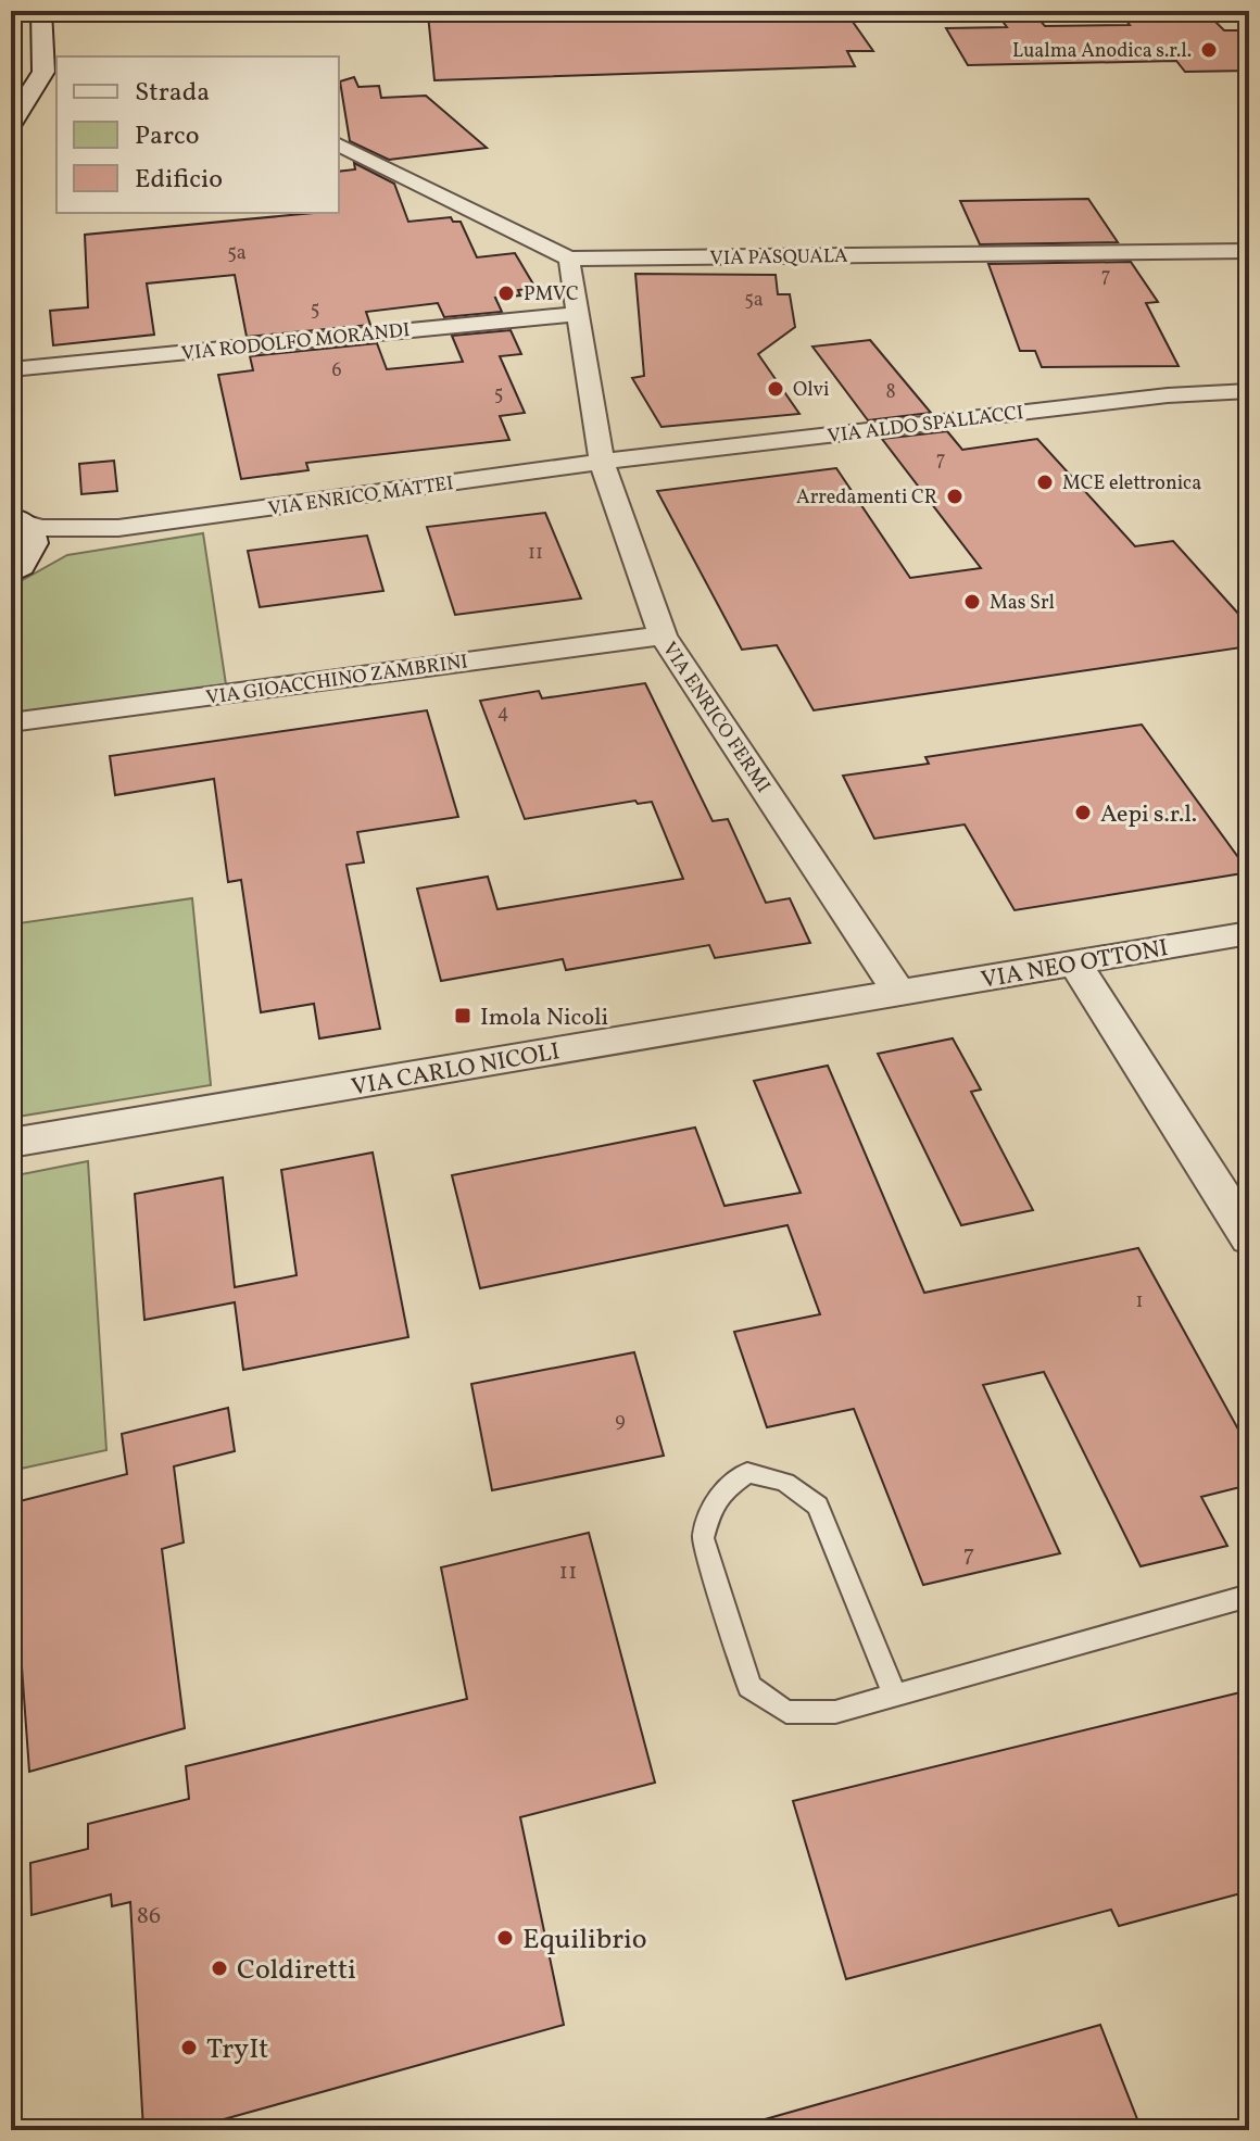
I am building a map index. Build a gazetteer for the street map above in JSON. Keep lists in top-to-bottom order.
{
  "streets": {
    "street": [
      "VIA PASQUALA",
      "VIA RODOLFO MORANDI",
      "VIA ALDO SPALLACCI",
      "VIA ENRICO MATTEI",
      "VIA GIOACCHINO ZAMBRINI",
      "VIA ENRICO FERMI",
      "VIA NEO OTTONI",
      "VIA CARLO NICOLI"
    ]
  },
  "crossings": [
    ["VIA PASQUALA", "VIA ENRICO FERMI"],
    ["VIA RODOLFO MORANDI", "VIA ENRICO FERMI"],
    ["VIA ALDO SPALLACCI", "VIA ENRICO MATTEI"],
    ["VIA ALDO SPALLACCI", "VIA ENRICO FERMI"],
    ["VIA ENRICO MATTEI", "VIA ENRICO FERMI"],
    ["VIA GIOACCHINO ZAMBRINI", "VIA ENRICO FERMI"],
    ["VIA ENRICO FERMI", "VIA NEO OTTONI"],
    ["VIA ENRICO FERMI", "VIA CARLO NICOLI"],
    ["VIA NEO OTTONI", "VIA CARLO NICOLI"]
  ],
  "places": {
    "other": [
      "Lualma Anodica s.r.l.",
      "PMVC",
      "Olvi",
      "MCE elettronica",
      "Arredamenti CR",
      "Mas Srl",
      "Aepi s.r.l.",
      "Equilibrio",
      "Coldiretti",
      "TryIt"
    ],
    "transit": ["Imola Nicoli"]
  },
  "house_numbers": [
    "5a",
    "7",
    "5a",
    "5",
    "6",
    "8",
    "5",
    "7",
    "11",
    "4",
    "1",
    "9",
    "7",
    "11",
    "86"
  ],
  "legend": ["Strada", "Parco", "Edificio"]
}
